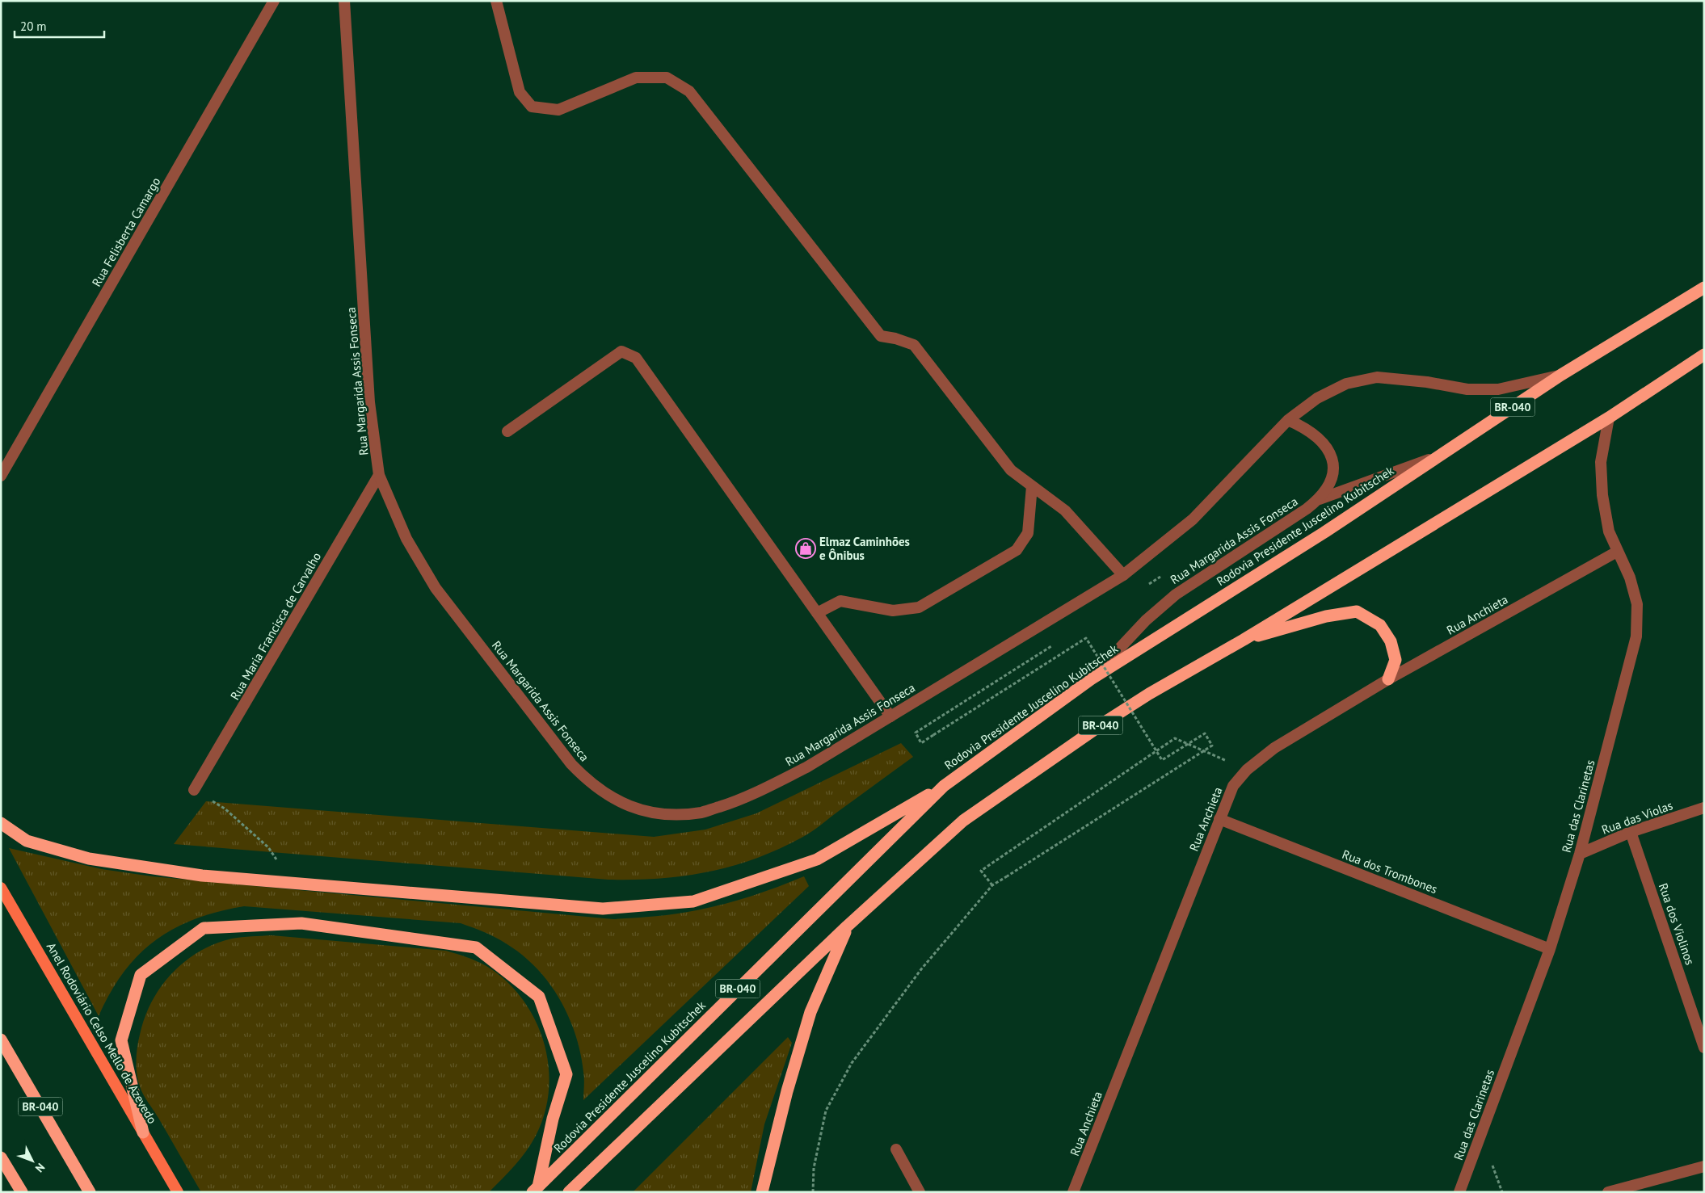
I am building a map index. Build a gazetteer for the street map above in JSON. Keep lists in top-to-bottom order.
{
  "streets": {
    "highway": ["BR-040", "Rodovia Presidente Juscelino Kubitschek"],
    "main road": ["Anel Rodoviário Celso Mello de Azevedo"],
    "street": [
      "Rua Felisberta Camargo",
      "Rua Margarida Assis Fonseca",
      "Rua Anchieta",
      "Rua Maria Francisca de Carvalho",
      "Rua das Clarinetas",
      "Rua das Violas",
      "Rua dos Trombones",
      "Rua dos Violinos"
    ]
  },
  "crossings": [
    ["Rua Margarida Assis Fonseca", "Rodovia Presidente Juscelino Kubitschek"],
    ["Rua Margarida Assis Fonseca", "Rua Maria Francisca de Carvalho"],
    ["BR-040", "Rua das Clarinetas"],
    ["Rua Anchieta", "Rua das Clarinetas"],
    ["Rua Anchieta", "Rua dos Trombones"],
    ["Rua das Clarinetas", "Rua das Violas"],
    ["Rua das Clarinetas", "Rua dos Trombones"],
    ["Rua das Violas", "Rua dos Violinos"]
  ],
  "places": {
    "shop": ["Elmaz Caminhões e Ônibus"]
  },
  "scale_bar": "20 m",
  "north": "bottom right"
}
